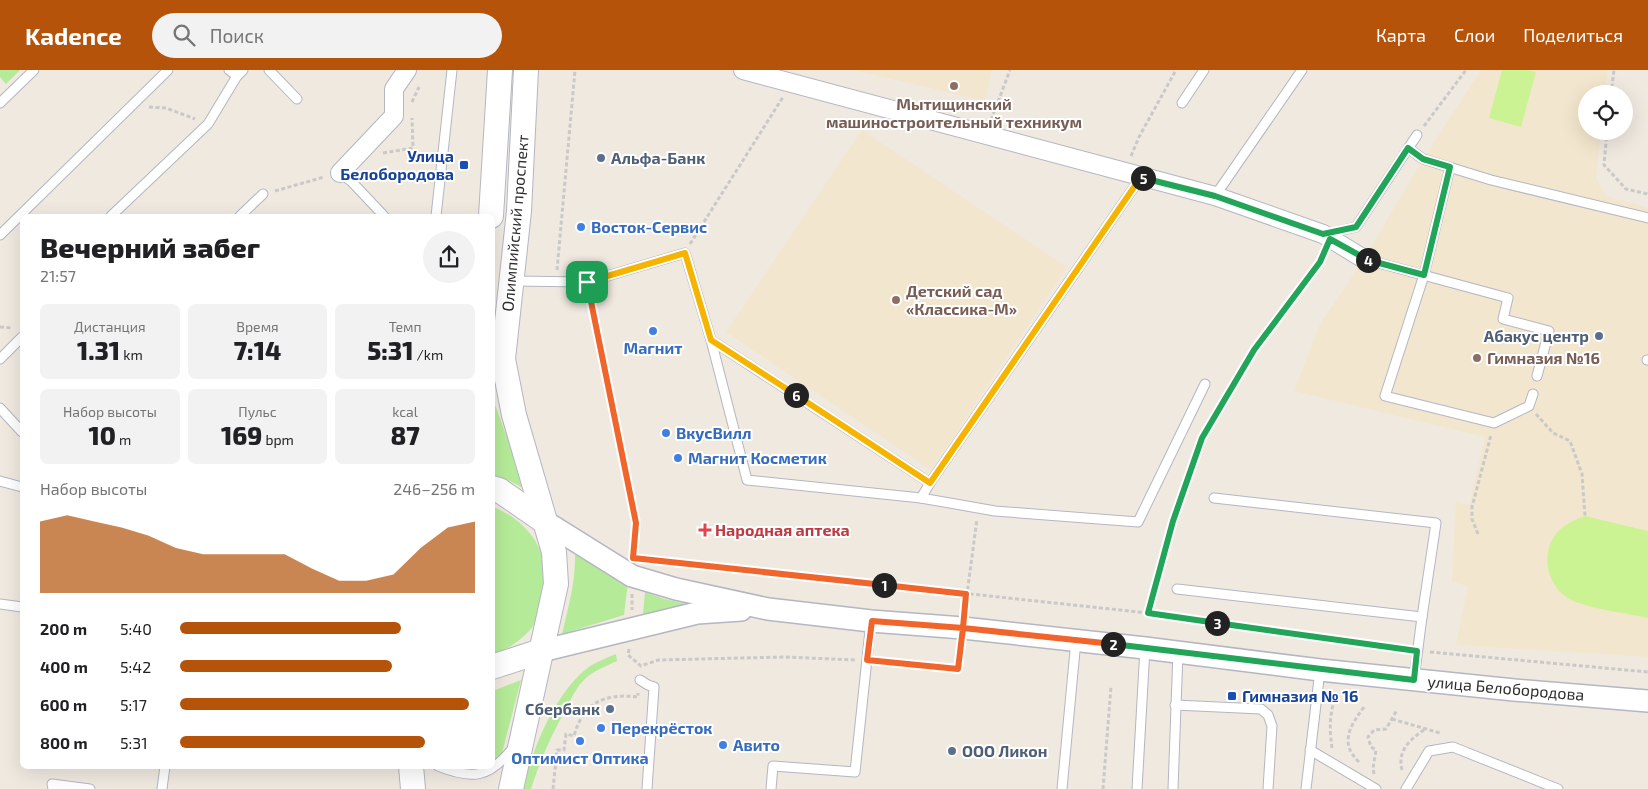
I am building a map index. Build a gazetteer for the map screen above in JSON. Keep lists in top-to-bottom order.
{
  "streets": {
    "main road": ["Олимпийский проспект"],
    "street": ["улица Белобородова"]
  },
  "places": {
    "other": [
      "Мытищинский машиностроительный техникум",
      "Альфа-Банк",
      "Восток-Сервис",
      "Детский сад «Классика-М»",
      "Магнит",
      "Абакус центр",
      "Гимназия №16",
      "ВкусВилл",
      "Магнит Косметик",
      "Сбербанк",
      "Перекрёсток",
      "Оптимист Оптика",
      "Авито",
      "ООО Ликон"
    ],
    "transit": ["Улица Белобородова", "Гимназия № 16"],
    "health": ["Народная аптека"]
  },
  "page": {
    "header": "Kadence",
    "search": "Поиск",
    "nav": ["Карта", "Слои", "Поделиться"],
    "pins": [
      "5",
      "4",
      "6",
      "1",
      "3",
      "2"
    ],
    "heading": ["Вечерний забег", "21:57"],
    "stats": [
      ["Дистанция", "1.31 km"],
      ["Время", "7:14"],
      ["Темп", "5:31 /km"],
      ["Набор высоты", "10 m"],
      ["Пульс", "169 bpm"],
      ["kcal", "87"]
    ],
    "chart": ["Набор высоты", "246–256 m"],
    "list": [
      {
        "name": "200 m",
        "note": "5:40"
      },
      {
        "name": "400 m",
        "note": "5:42"
      },
      {
        "name": "600 m",
        "note": "5:17"
      },
      {
        "name": "800 m",
        "note": "5:31"
      }
    ]
  }
}
